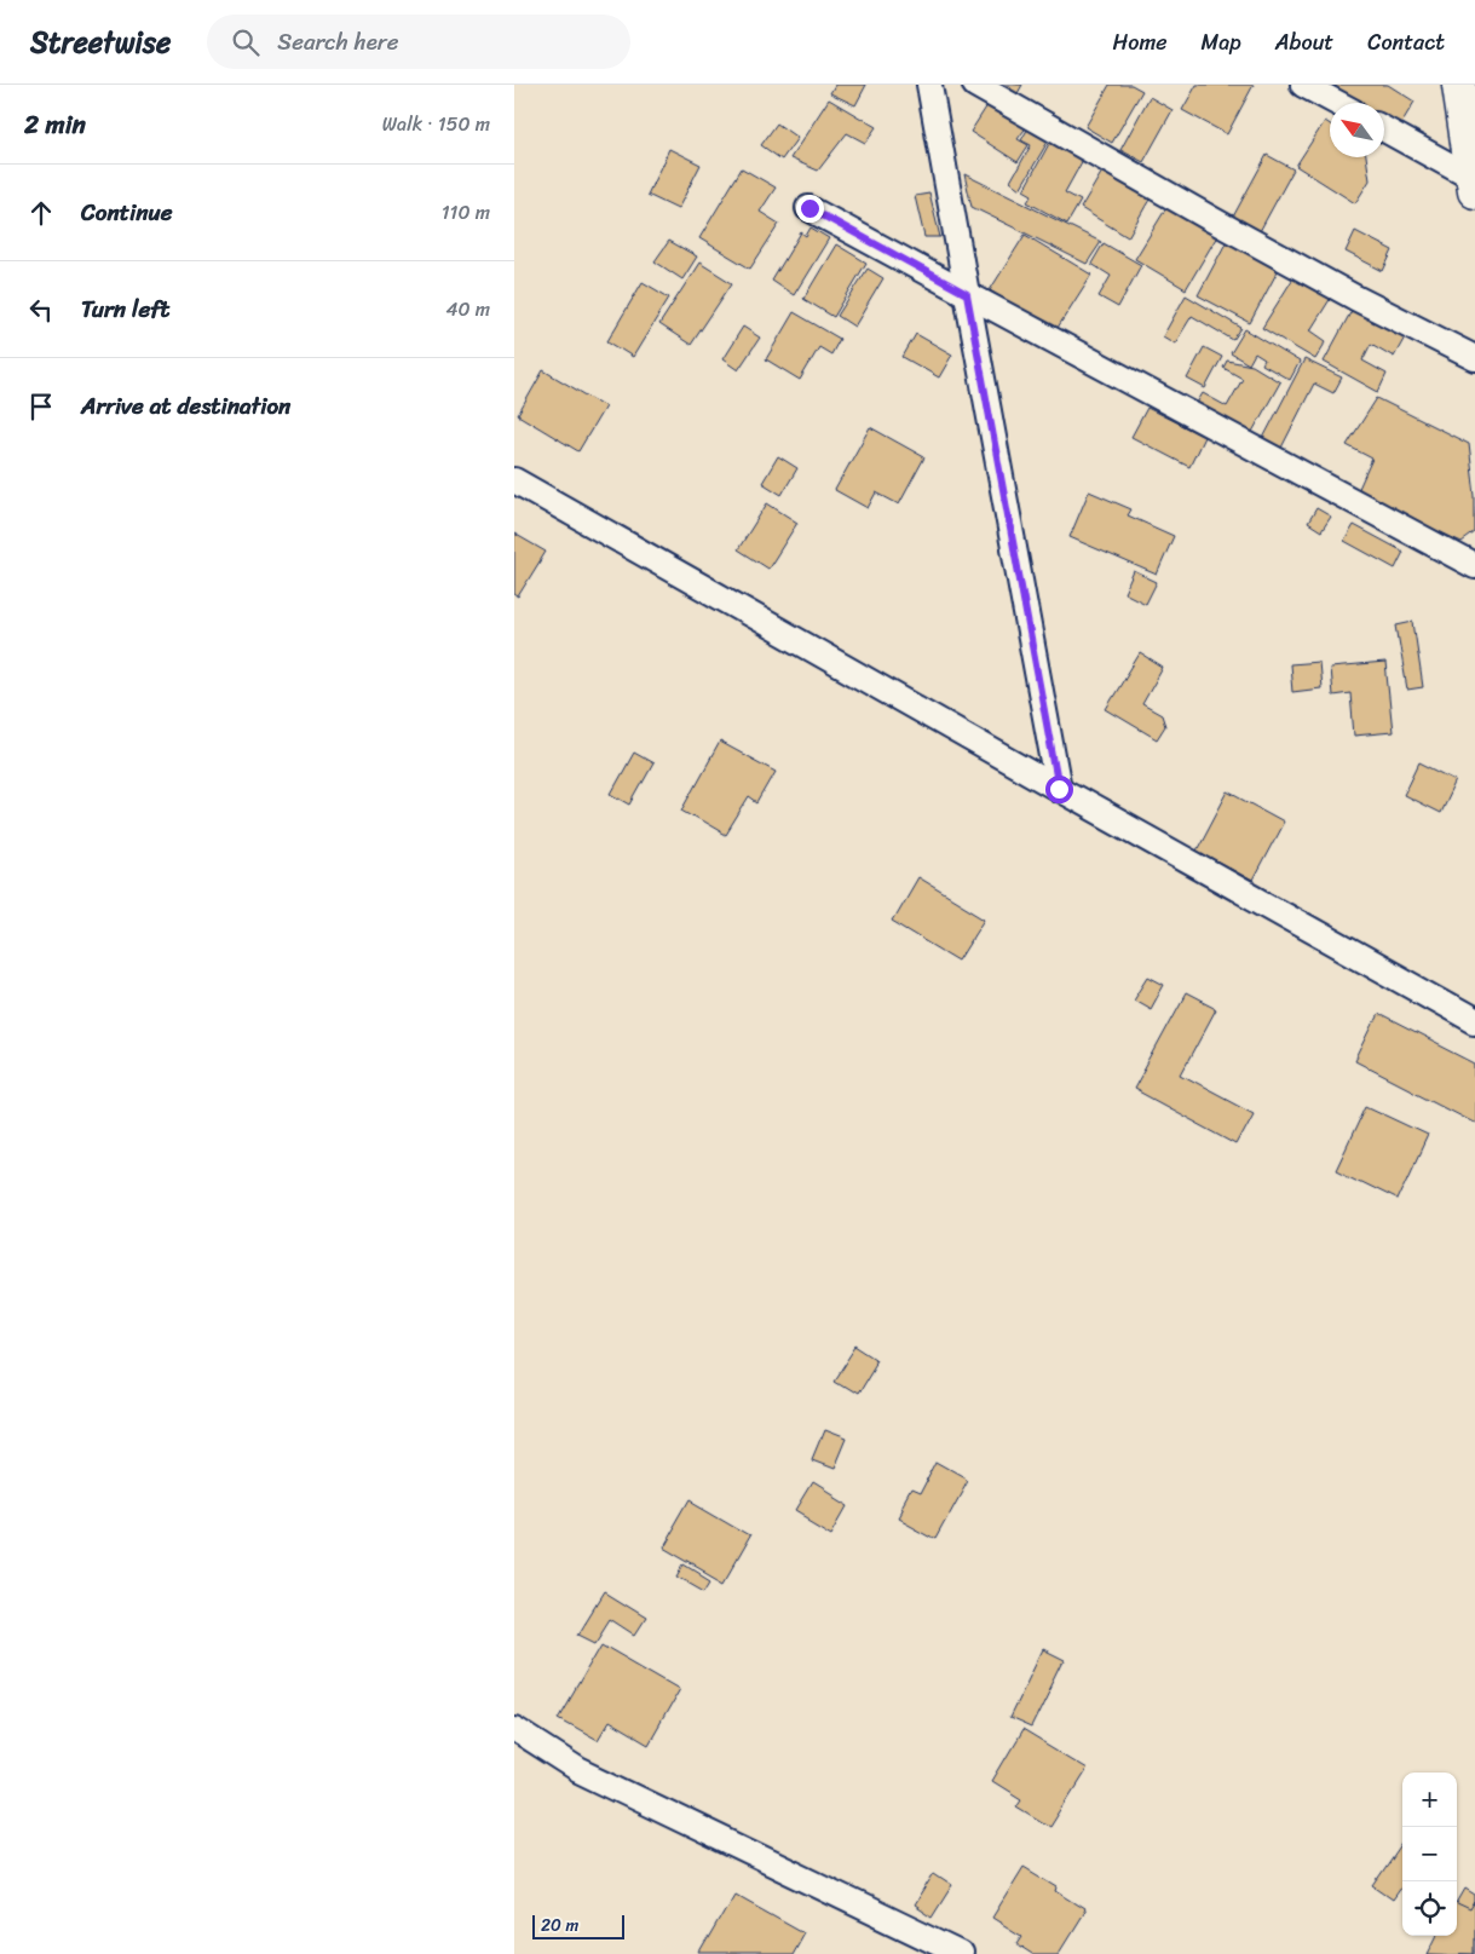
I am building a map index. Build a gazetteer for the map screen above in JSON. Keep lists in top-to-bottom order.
{
  "scale_bar": "20 m",
  "north": "top left",
  "page": {
    "header": "Streetwise",
    "search": "Search here",
    "nav": [
      "Home",
      "Map",
      "About",
      "Contact"
    ],
    "heading": ["2 min", "Walk · 150 m"],
    "list": [
      ["Continue", "110 m"],
      ["Turn left", "40 m"],
      "Arrive at destination"
    ],
    "map_buttons": ["+", "−"],
    "scale": "20 m"
  }
}
